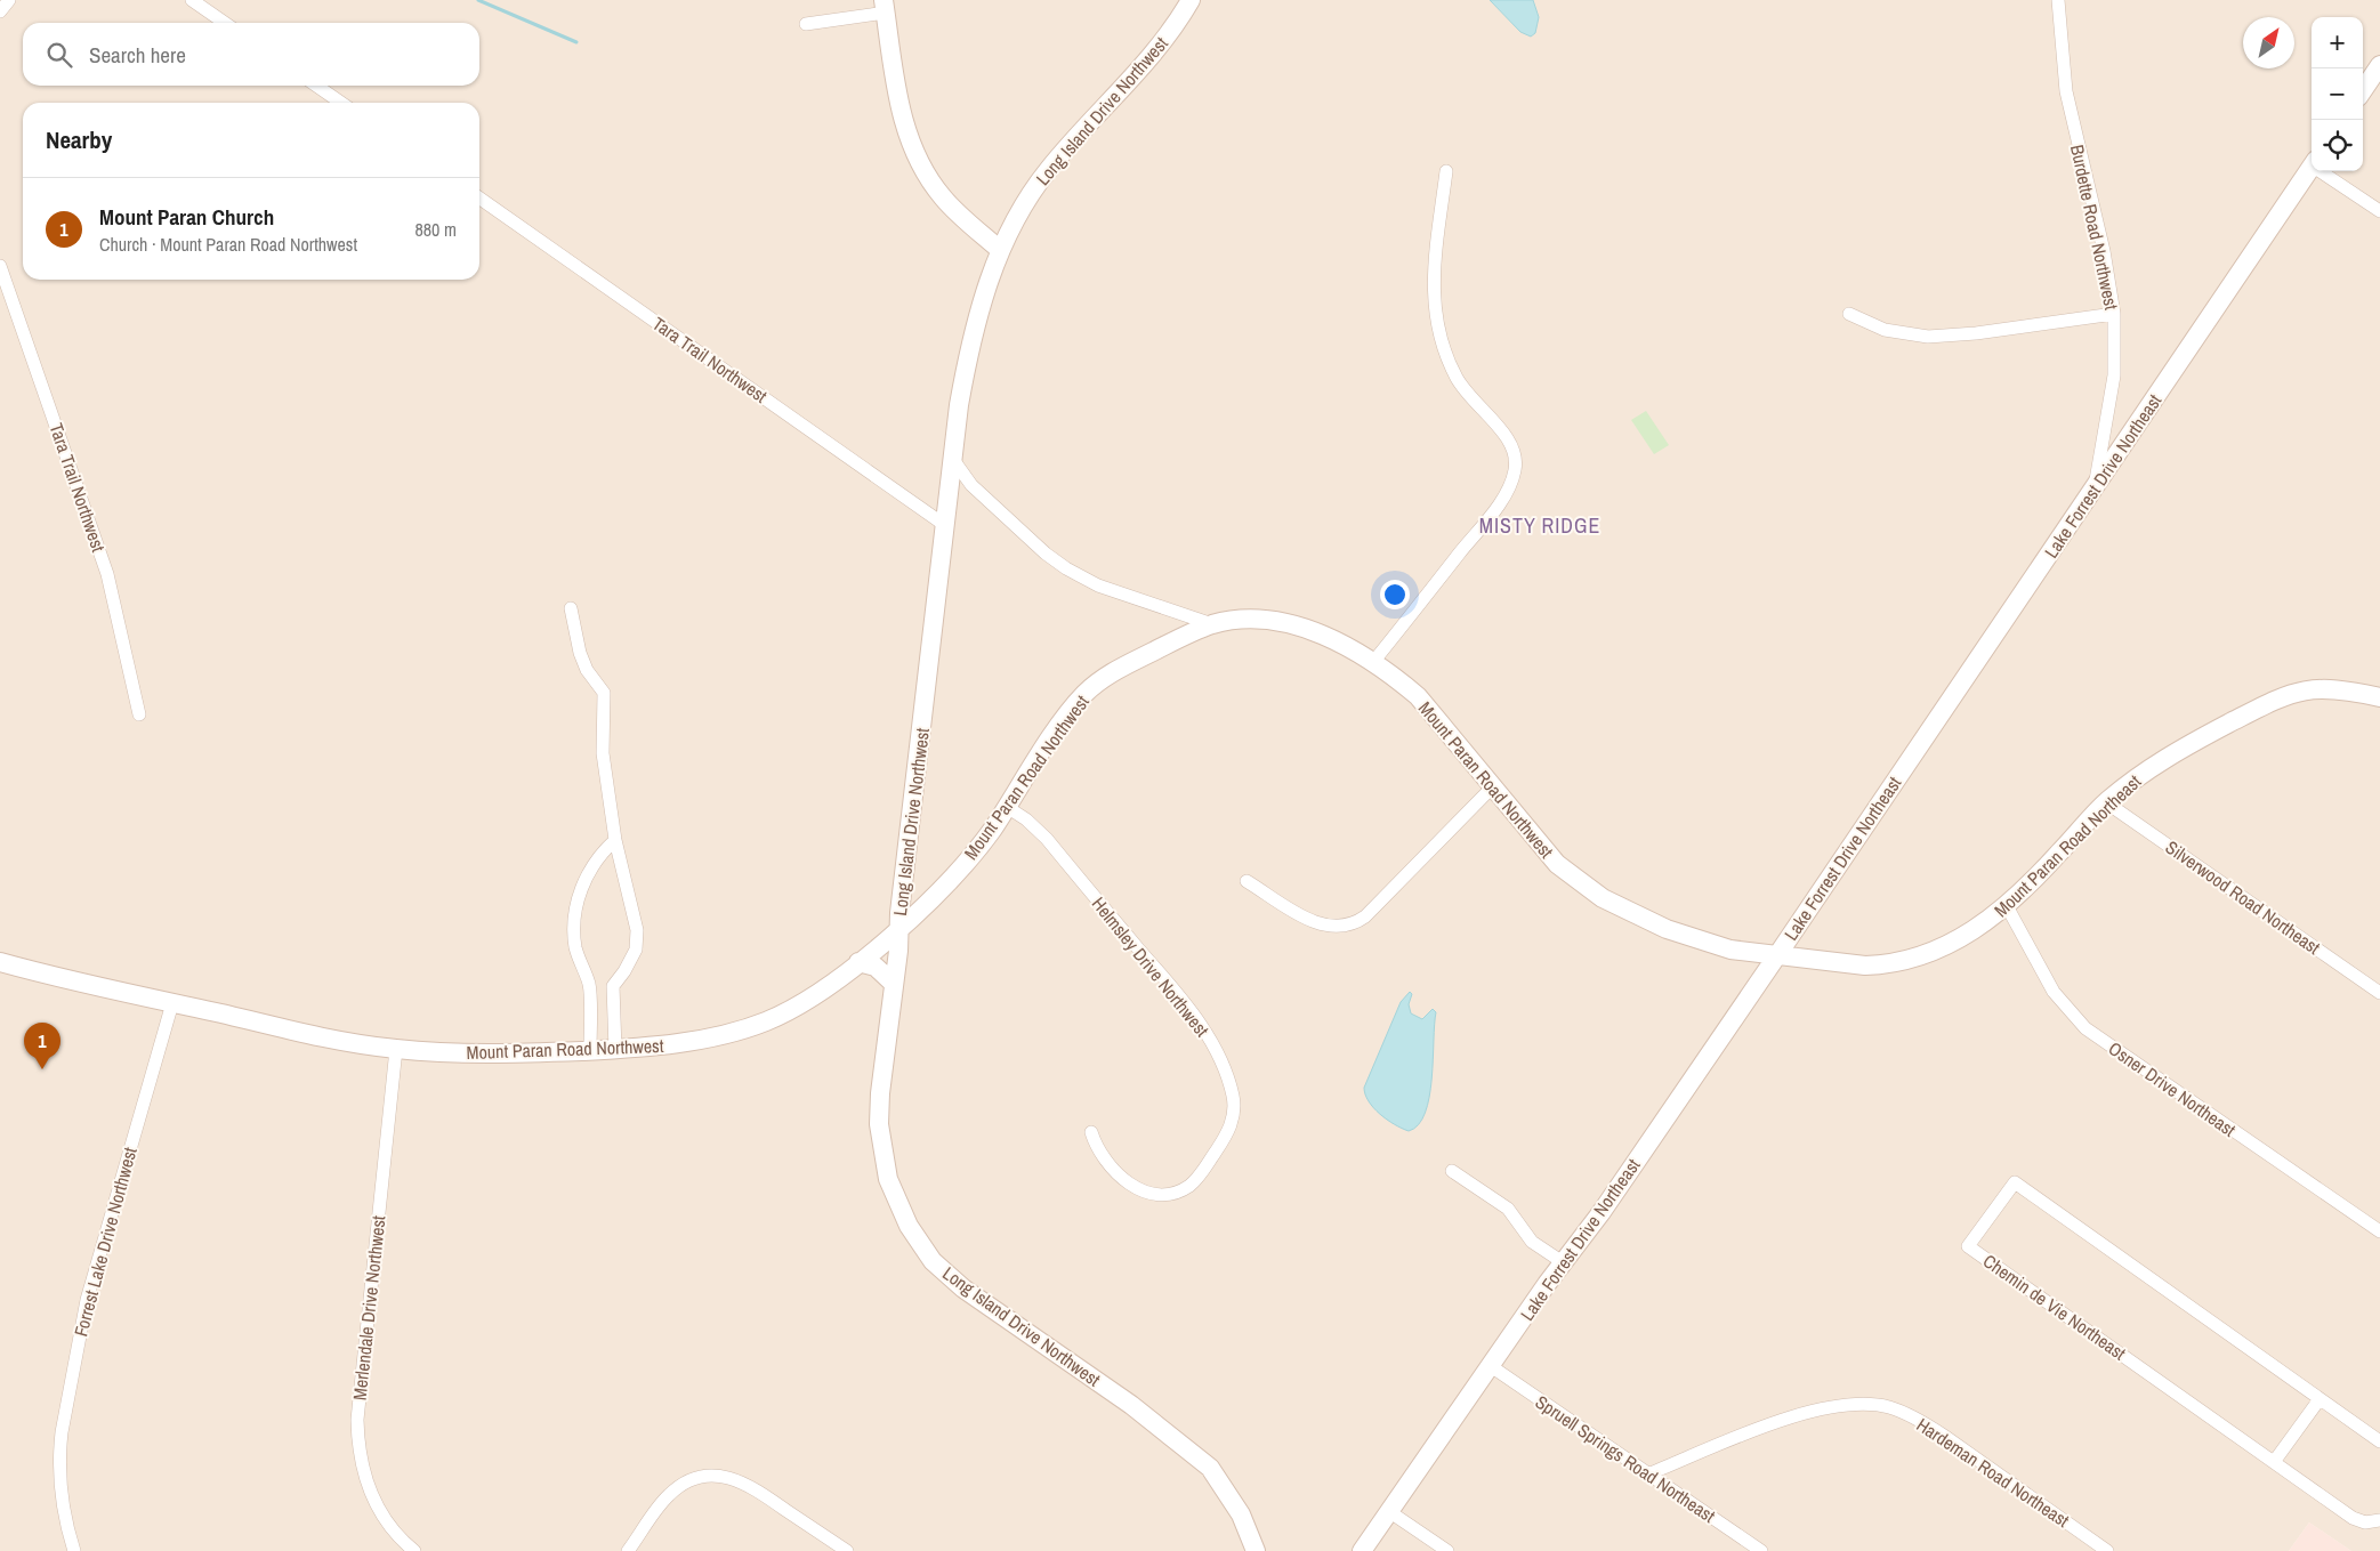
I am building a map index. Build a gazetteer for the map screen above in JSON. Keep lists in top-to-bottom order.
{
  "streets": {
    "street": [
      "Long Island Drive Northwest",
      "Burdette Road Northwest",
      "Tara Trail Northwest",
      "Lake Forrest Drive Northeast",
      "Mount Paran Road Northwest",
      "Mount Paran Road Northeast",
      "Silverwood Road Northeast",
      "Helmsley Drive Northwest",
      "Osner Drive Northeast",
      "Forrest Lake Drive Northwest",
      "Chemin de Vie Northeast",
      "Merlendale Drive Northwest",
      "Spruell Springs Road Northeast",
      "Hardeman Road Northeast"
    ]
  },
  "crossings": [
    ["Long Island Drive Northwest", "Tara Trail Northwest"],
    ["Long Island Drive Northwest", "Mount Paran Road Northwest"],
    ["Burdette Road Northwest", "Lake Forrest Drive Northeast"],
    ["Lake Forrest Drive Northeast", "Mount Paran Road Northwest"],
    ["Lake Forrest Drive Northeast", "Mount Paran Road Northeast"],
    ["Lake Forrest Drive Northeast", "Spruell Springs Road Northeast"],
    ["Mount Paran Road Northwest", "Mount Paran Road Northeast"],
    ["Mount Paran Road Northwest", "Helmsley Drive Northwest"],
    ["Mount Paran Road Northwest", "Forrest Lake Drive Northwest"],
    ["Mount Paran Road Northwest", "Merlendale Drive Northwest"],
    ["Mount Paran Road Northeast", "Silverwood Road Northeast"],
    ["Mount Paran Road Northeast", "Osner Drive Northeast"],
    ["Spruell Springs Road Northeast", "Hardeman Road Northeast"]
  ],
  "districts": ["MISTY RIDGE"],
  "north": "top right",
  "page": {
    "map_buttons": ["+", "−"],
    "search": "Search here",
    "heading": "Nearby",
    "list": [
      {
        "mark": "1",
        "name": "Mount Paran Church",
        "note": "Church · Mount Paran Road Northwest",
        "value": "880 m"
      }
    ],
    "pins": "1"
  }
}
